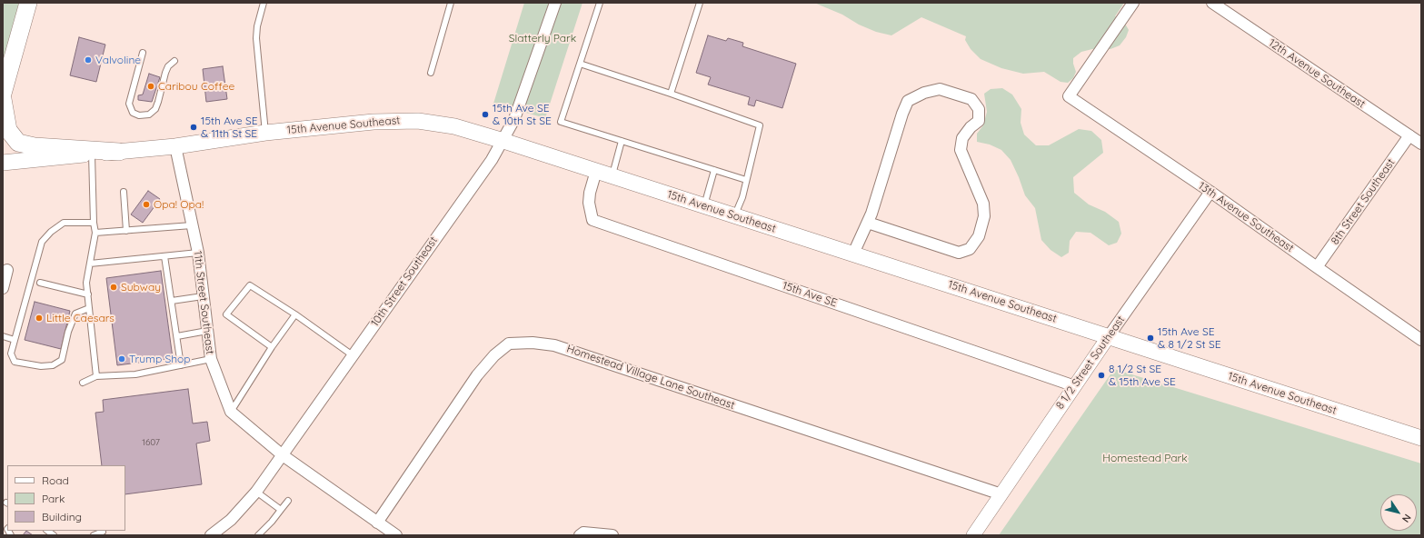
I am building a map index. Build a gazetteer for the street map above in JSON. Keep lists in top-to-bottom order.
{
  "streets": {
    "main road": ["15th Avenue Southeast"],
    "street": [
      "12th Avenue Southeast",
      "8th Street Southeast",
      "13th Avenue Southeast",
      "10th Street Southeast",
      "15th Ave SE",
      "11th Street Southeast",
      "8 1/2 Street Southeast",
      "Homestead Village Lane Southeast"
    ]
  },
  "crossings": [
    ["12th Avenue Southeast", "8th Street Southeast"],
    ["15th Avenue Southeast", "10th Street Southeast"],
    ["15th Avenue Southeast", "15th Ave SE"],
    ["15th Avenue Southeast", "11th Street Southeast"],
    ["15th Avenue Southeast", "8 1/2 Street Southeast"],
    ["8th Street Southeast", "13th Avenue Southeast"],
    ["13th Avenue Southeast", "8 1/2 Street Southeast"],
    ["10th Street Southeast", "11th Street Southeast"],
    ["15th Ave SE", "8 1/2 Street Southeast"],
    ["11th Street Southeast", "Homestead Village Lane Southeast"],
    ["8 1/2 Street Southeast", "Homestead Village Lane Southeast"]
  ],
  "parks": ["Slatterly Park", "Homestead Park"],
  "places": [
    "Valvoline",
    "Caribou Coffee",
    "15th Ave SE & 10th St SE",
    "15th Ave SE & 11th St SE",
    "Opa! Opa!",
    "Subway",
    "Little Caesars",
    "15th Ave SE & 8 1/2 St SE",
    "Trump Shop",
    "8 1/2 St SE & 15th Ave SE"
  ],
  "house_numbers": ["1607"],
  "legend": ["Road", "Park", "Building"],
  "north": "bottom right"
}
